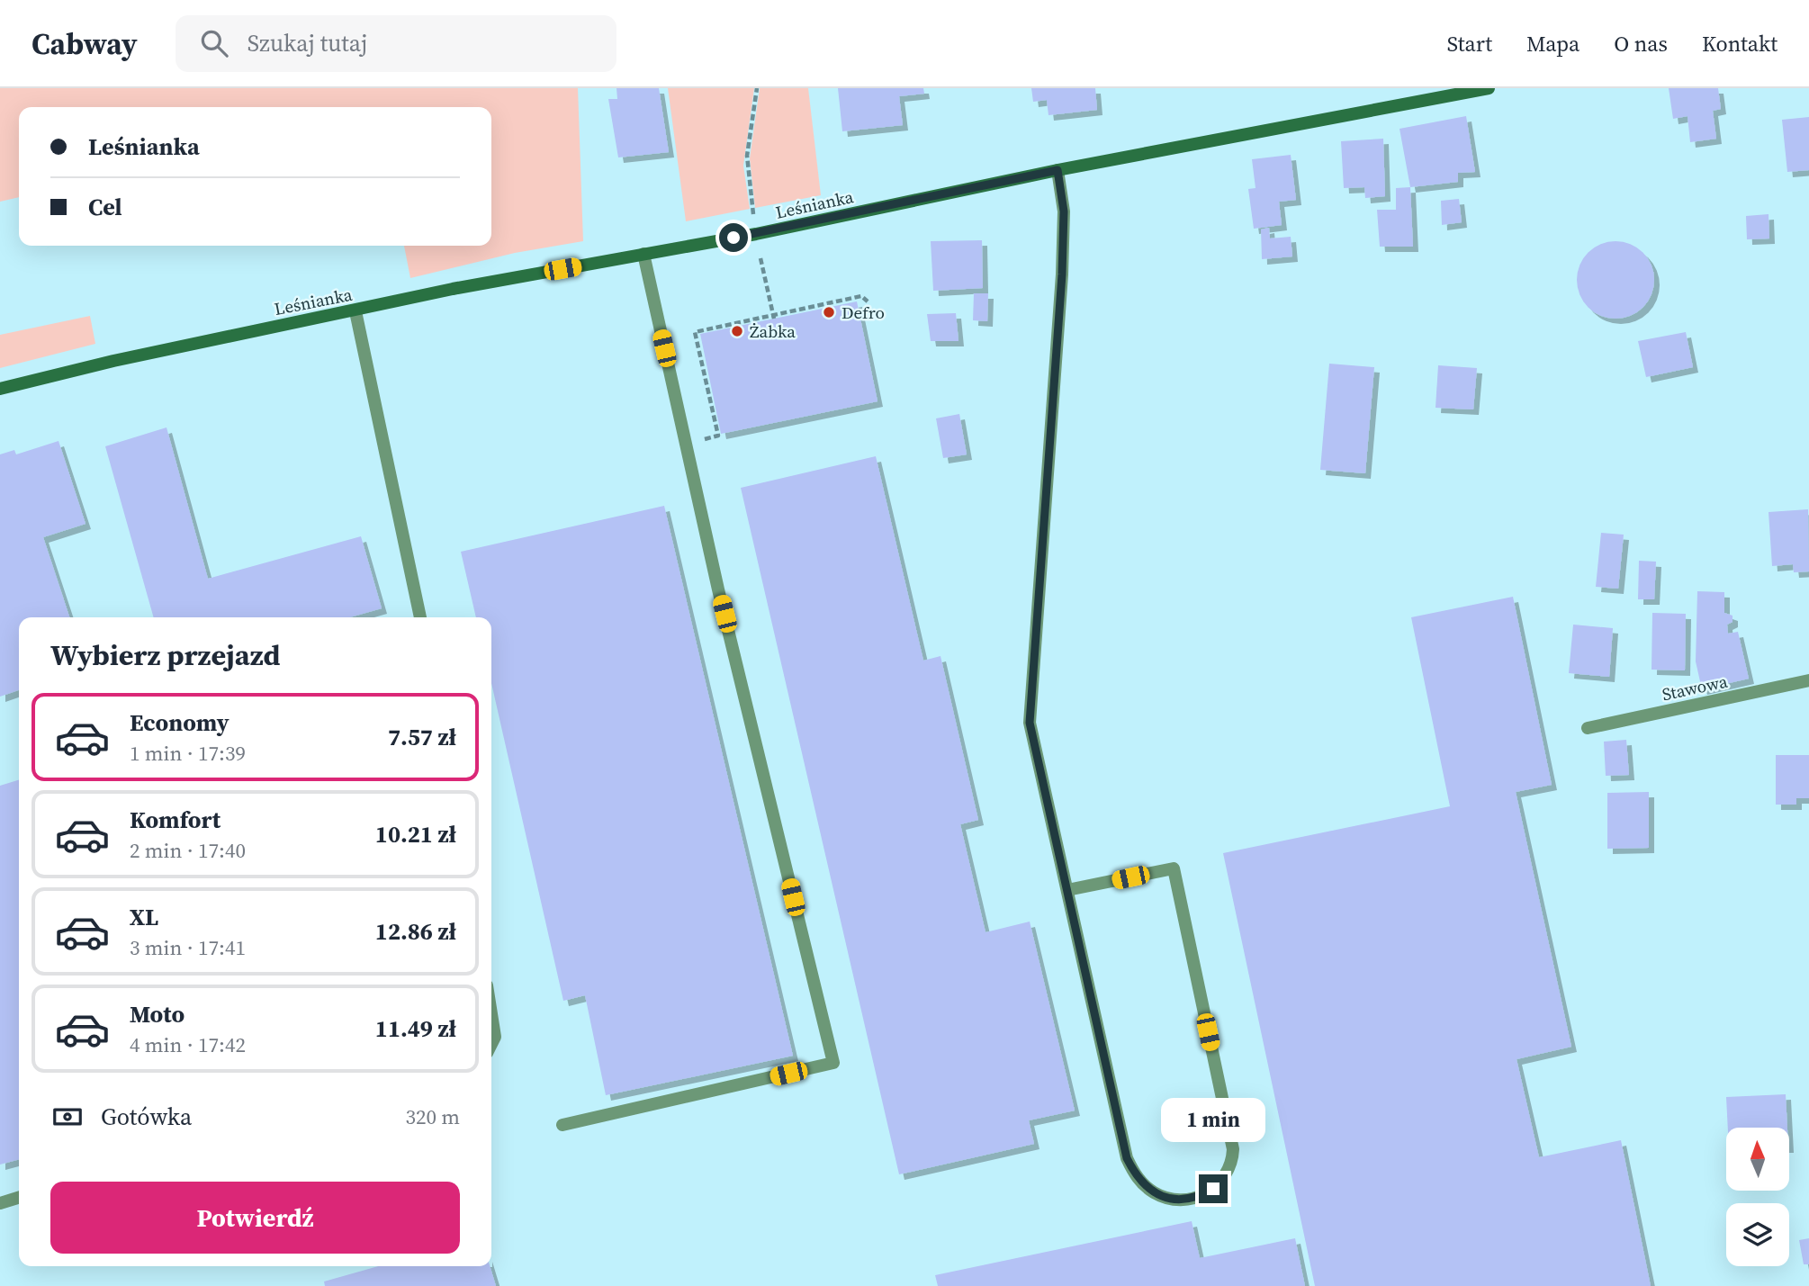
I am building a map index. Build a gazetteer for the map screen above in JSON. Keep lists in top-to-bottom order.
{
  "streets": {
    "street": ["Leśnianka", "Stawowa"]
  },
  "places": ["Defro", "Żabka"],
  "north": "top",
  "page": {
    "header": "Cabway",
    "search": "Szukaj tutaj",
    "nav": [
      "Start",
      "Mapa",
      "O nas",
      "Kontakt"
    ],
    "banner": ["Leśnianka", "Cel"],
    "heading": "Wybierz przejazd",
    "list": [
      {
        "name": "Economy",
        "note": "1 min · 17:39",
        "value": "7.57 zł"
      },
      {
        "name": "Komfort",
        "note": "2 min · 17:40",
        "value": "10.21 zł"
      },
      {
        "name": "XL",
        "note": "3 min · 17:41",
        "value": "12.86 zł"
      },
      {
        "name": "Moto",
        "note": "4 min · 17:42",
        "value": "11.49 zł"
      }
    ],
    "pay": ["Gotówka", "320 m"],
    "bubble": "1 min",
    "buttons": "Potwierdź"
  }
}
